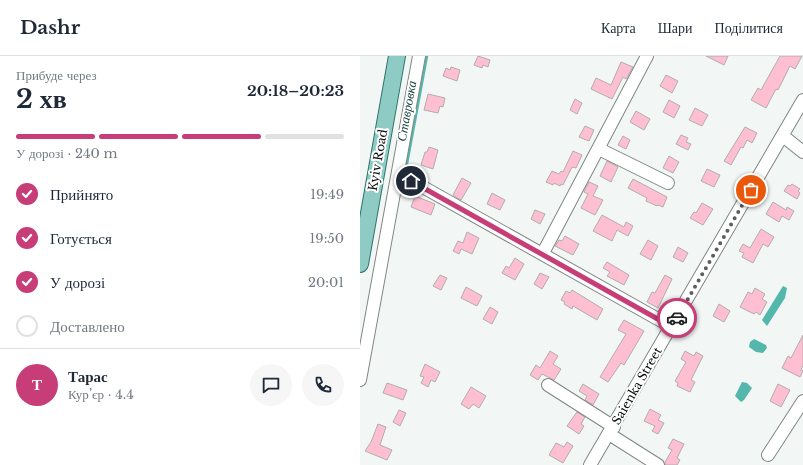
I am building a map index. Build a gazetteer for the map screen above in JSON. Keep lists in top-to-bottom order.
{
  "streets": {
    "main road": ["Kyiv Road"],
    "street": ["Saienka Street"]
  },
  "water": ["Ставровка"],
  "page": {
    "header": "Dashr",
    "nav": ["Карта", "Шари", "Поділитися"],
    "heading": ["2 хв", "Прибуде через", "20:18–20:23"],
    "panel": ["Тарас", "Кур’єр · 4.4"],
    "bar": "У дорозі · 240 m",
    "list": [
      ["Прийнято", "19:49"],
      ["Готується", "19:50"],
      ["У дорозі", "20:01"],
      "Доставлено"
    ],
    "round": "Т"
  }
}
